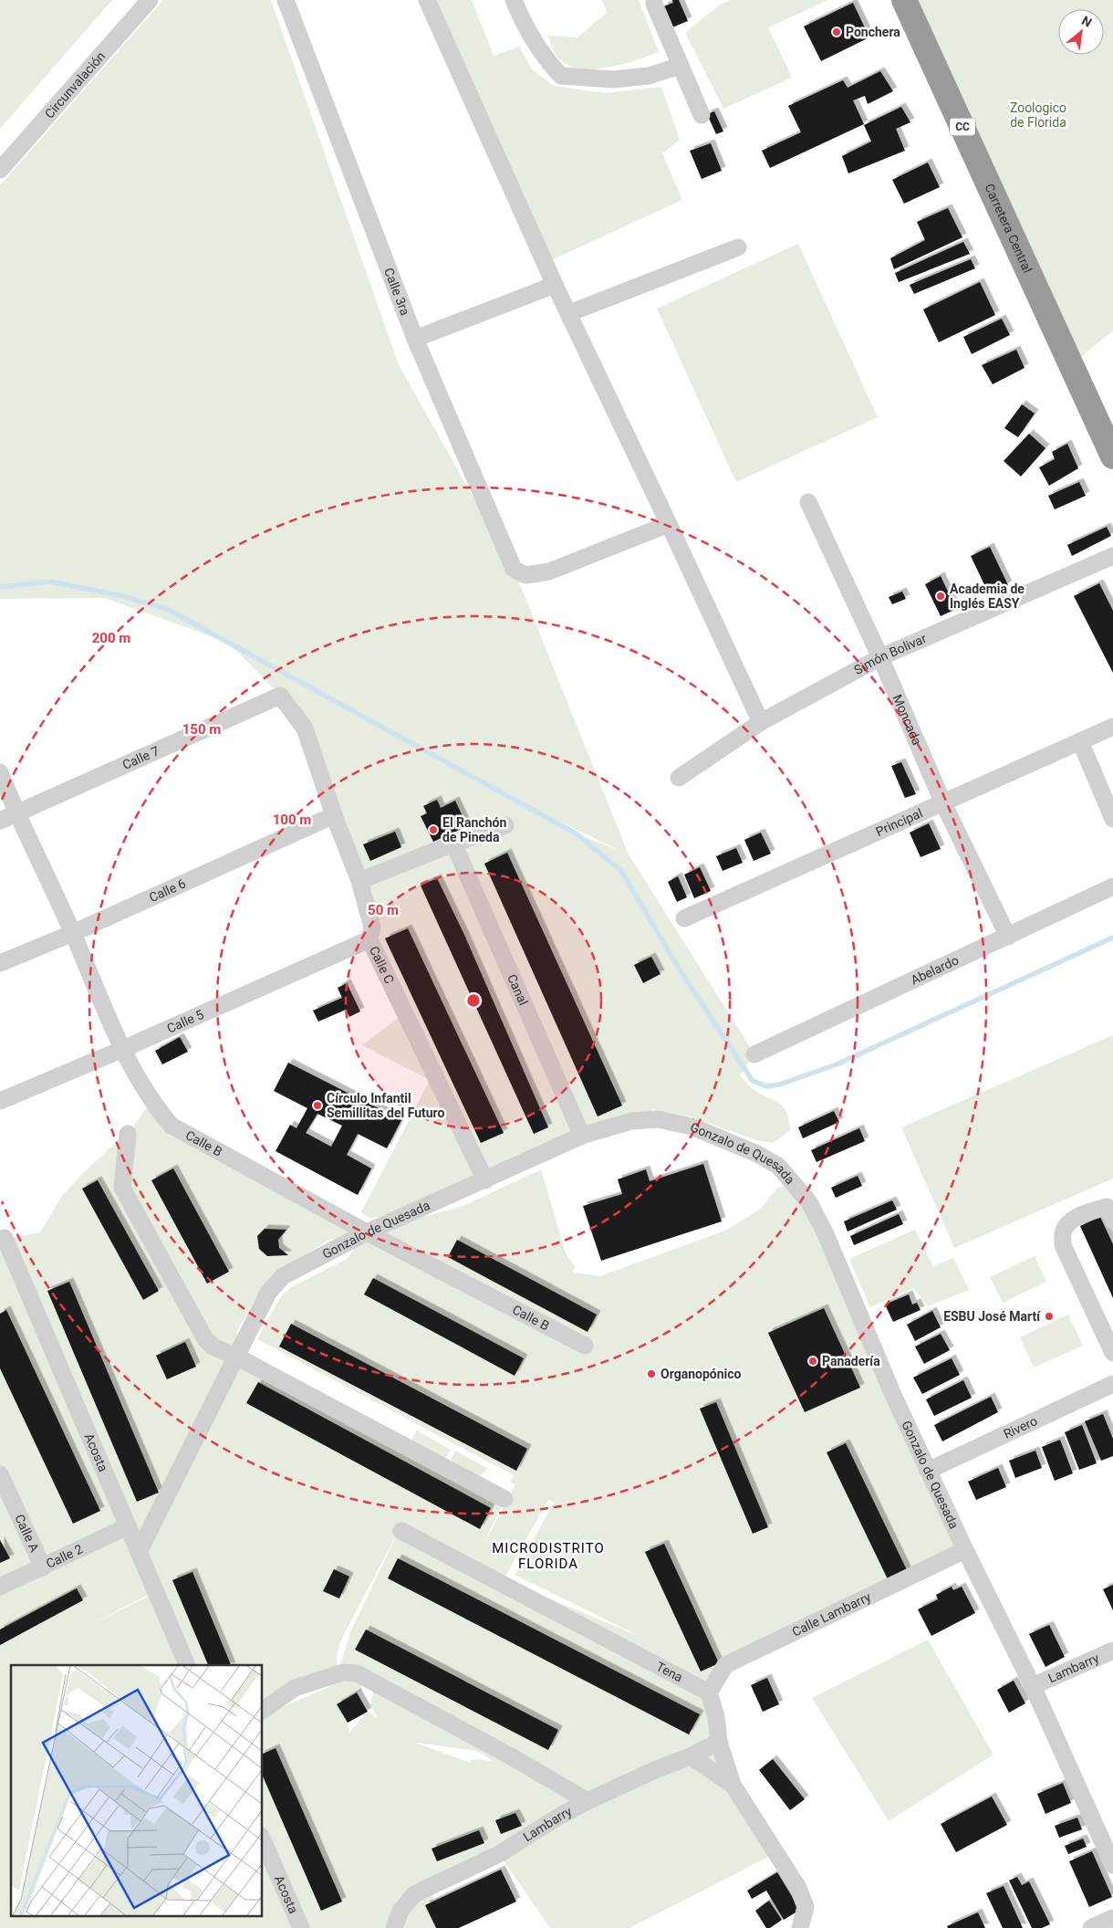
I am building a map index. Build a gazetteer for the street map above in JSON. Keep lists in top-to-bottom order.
{
  "streets": {
    "highway": ["CC", "Carretera Central"],
    "street": [
      "Circunvalación",
      "Calle 3ra",
      "Simón Bolivar",
      "Moncada",
      "Calle 7",
      "Principal",
      "Calle 6",
      "Calle C",
      "Abelardo",
      "Canal",
      "Calle 5",
      "Calle B",
      "Gonzalo de Quesada",
      "Rivero",
      "Acosta",
      "Calle A",
      "Calle 2",
      "Calle Lambarry",
      "Lambarry",
      "Tena"
    ]
  },
  "crossings": [
    ["Simón Bolivar", "Moncada"],
    ["Moncada", "Principal"],
    ["Moncada", "Abelardo"],
    ["Calle 7", "Calle C"],
    ["Calle 7", "Calle B"],
    ["Calle 6", "Calle C"],
    ["Calle 6", "Calle B"],
    ["Calle C", "Calle 5"],
    ["Calle C", "Gonzalo de Quesada"],
    ["Canal", "Gonzalo de Quesada"],
    ["Calle 5", "Calle B"],
    ["Calle B", "Gonzalo de Quesada"],
    ["Gonzalo de Quesada", "Rivero"],
    ["Gonzalo de Quesada", "Acosta"],
    ["Gonzalo de Quesada", "Calle Lambarry"],
    ["Gonzalo de Quesada", "Lambarry"],
    ["Acosta", "Calle 2"],
    ["Calle A", "Calle 2"],
    ["Calle Lambarry", "Tena"]
  ],
  "districts": ["MICRODISTRITO FLORIDA"],
  "parks": ["Zoologico de Florida"],
  "places": [
    "Ponchera",
    "Academia de Inglés EASY",
    "El Ranchón de Pineda",
    "Círculo Infantil Semillitas del Futuro",
    "ESBU José Martí",
    "Panadería",
    "Organopónico"
  ],
  "north": "top right",
  "rings": [
    "200 m",
    "150 m",
    "100 m",
    "50 m"
  ]
}
